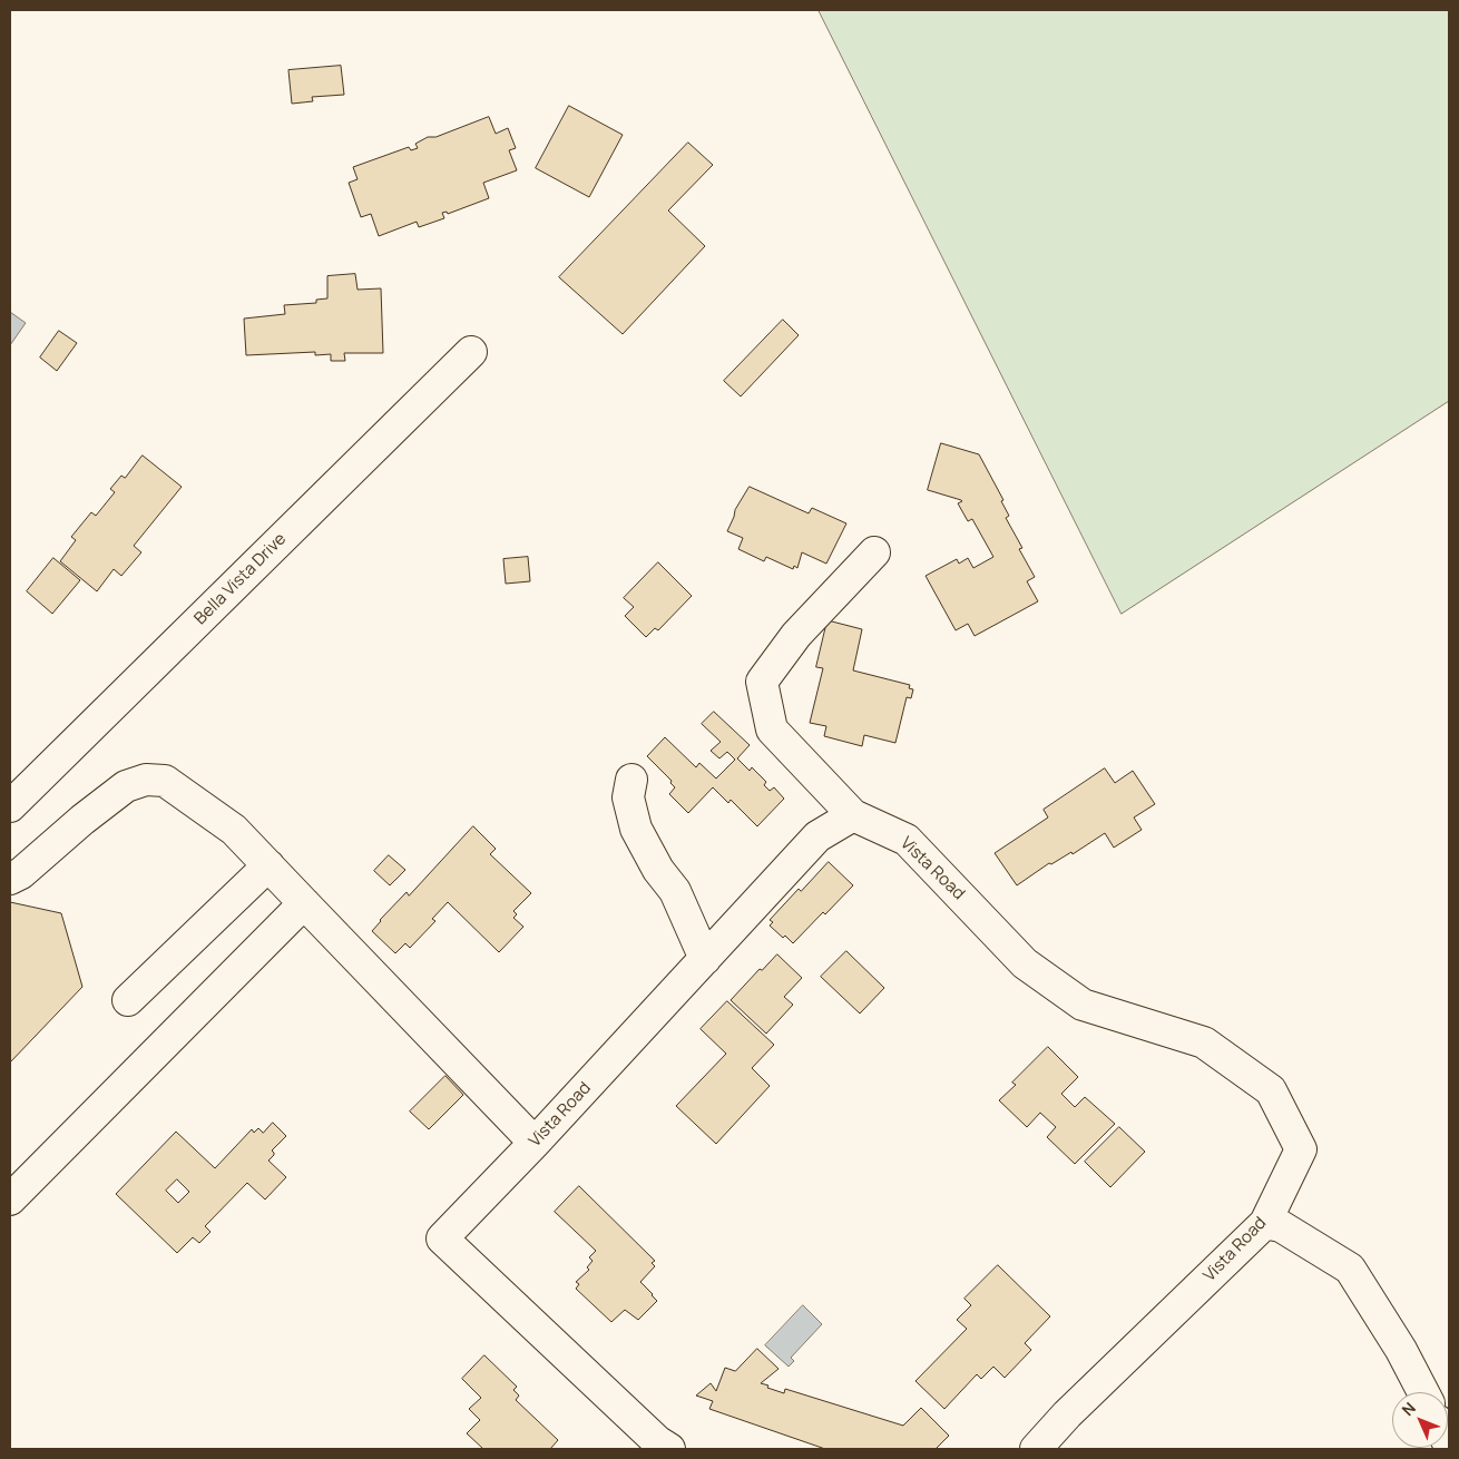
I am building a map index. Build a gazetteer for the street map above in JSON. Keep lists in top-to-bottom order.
{
  "streets": {
    "street": ["Bella Vista Drive", "Vista Road"]
  },
  "north": "top left"
}
